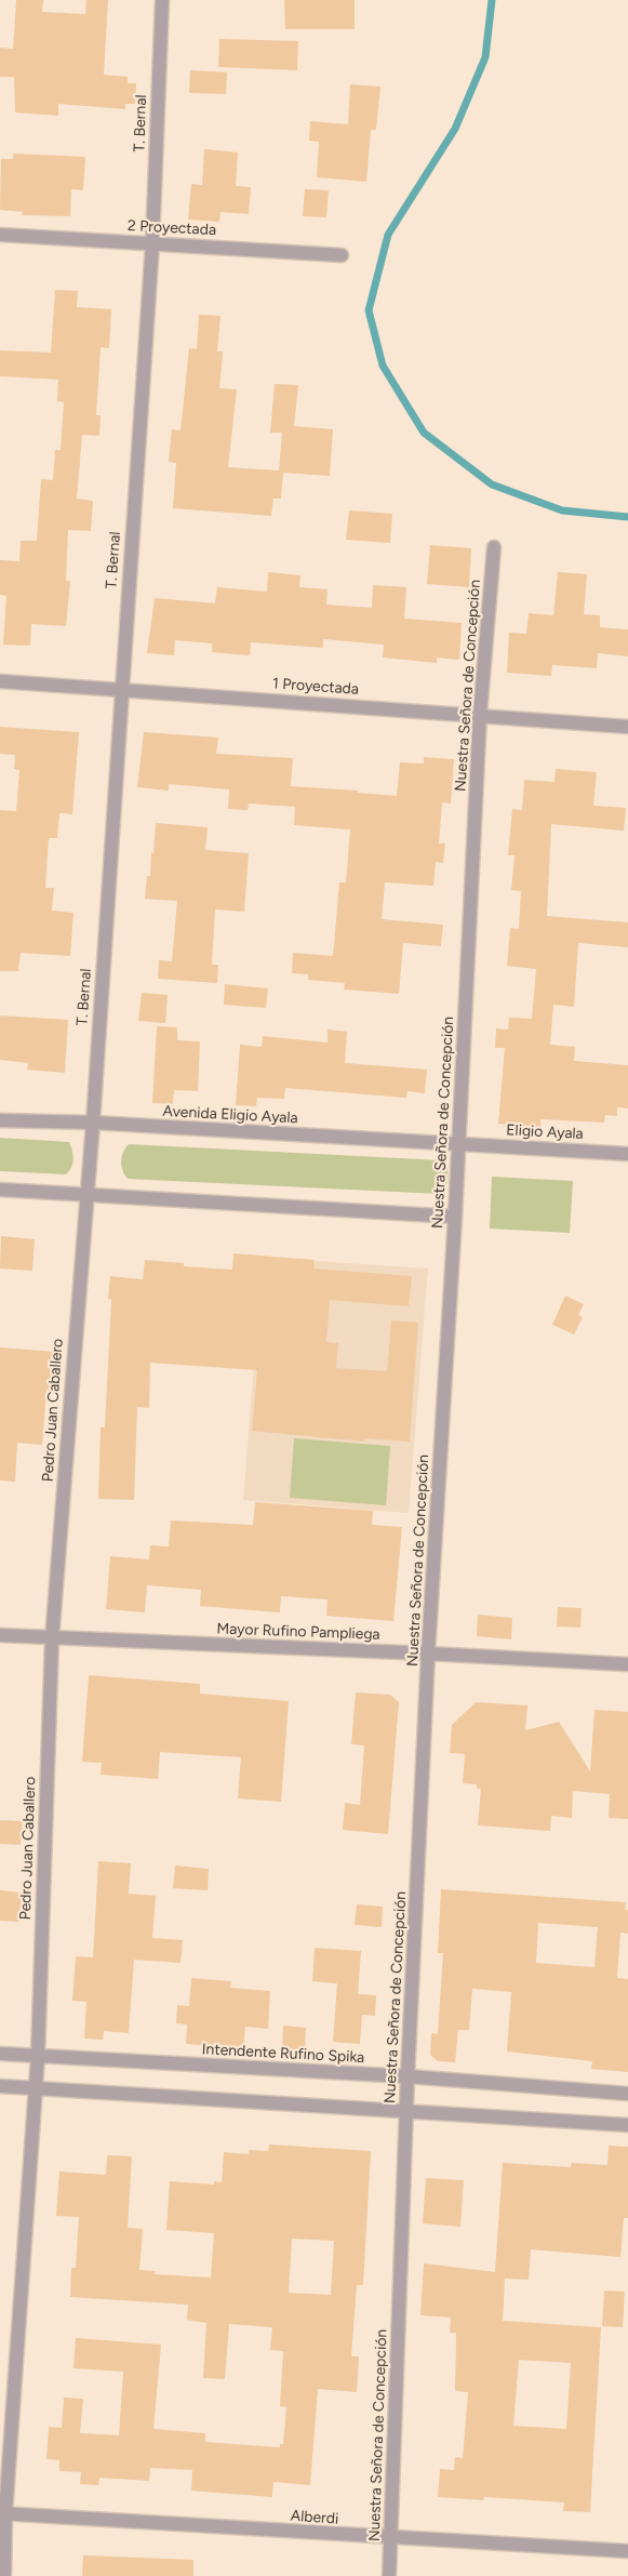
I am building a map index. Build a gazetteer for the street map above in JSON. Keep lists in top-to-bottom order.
{
  "streets": {
    "street": [
      "T. Bernal",
      "2 Proyectada",
      "Nuestra Señora de Concepción",
      "1 Proyectada",
      "Avenida Eligio Ayala",
      "Eligio Ayala",
      "Pedro Juan Caballero",
      "Mayor Rufino Pampliega",
      "Intendente Rufino Spika",
      "Alberdi"
    ]
  },
  "crossings": [
    ["T. Bernal", "2 Proyectada"],
    ["T. Bernal", "1 Proyectada"],
    ["T. Bernal", "Avenida Eligio Ayala"],
    ["T. Bernal", "Pedro Juan Caballero"],
    ["Nuestra Señora de Concepción", "1 Proyectada"],
    ["Nuestra Señora de Concepción", "Avenida Eligio Ayala"],
    ["Nuestra Señora de Concepción", "Eligio Ayala"],
    ["Nuestra Señora de Concepción", "Mayor Rufino Pampliega"],
    ["Nuestra Señora de Concepción", "Intendente Rufino Spika"],
    ["Nuestra Señora de Concepción", "Alberdi"],
    ["Avenida Eligio Ayala", "Eligio Ayala"],
    ["Avenida Eligio Ayala", "Pedro Juan Caballero"],
    ["Pedro Juan Caballero", "Mayor Rufino Pampliega"],
    ["Pedro Juan Caballero", "Intendente Rufino Spika"],
    ["Pedro Juan Caballero", "Alberdi"]
  ]
}
